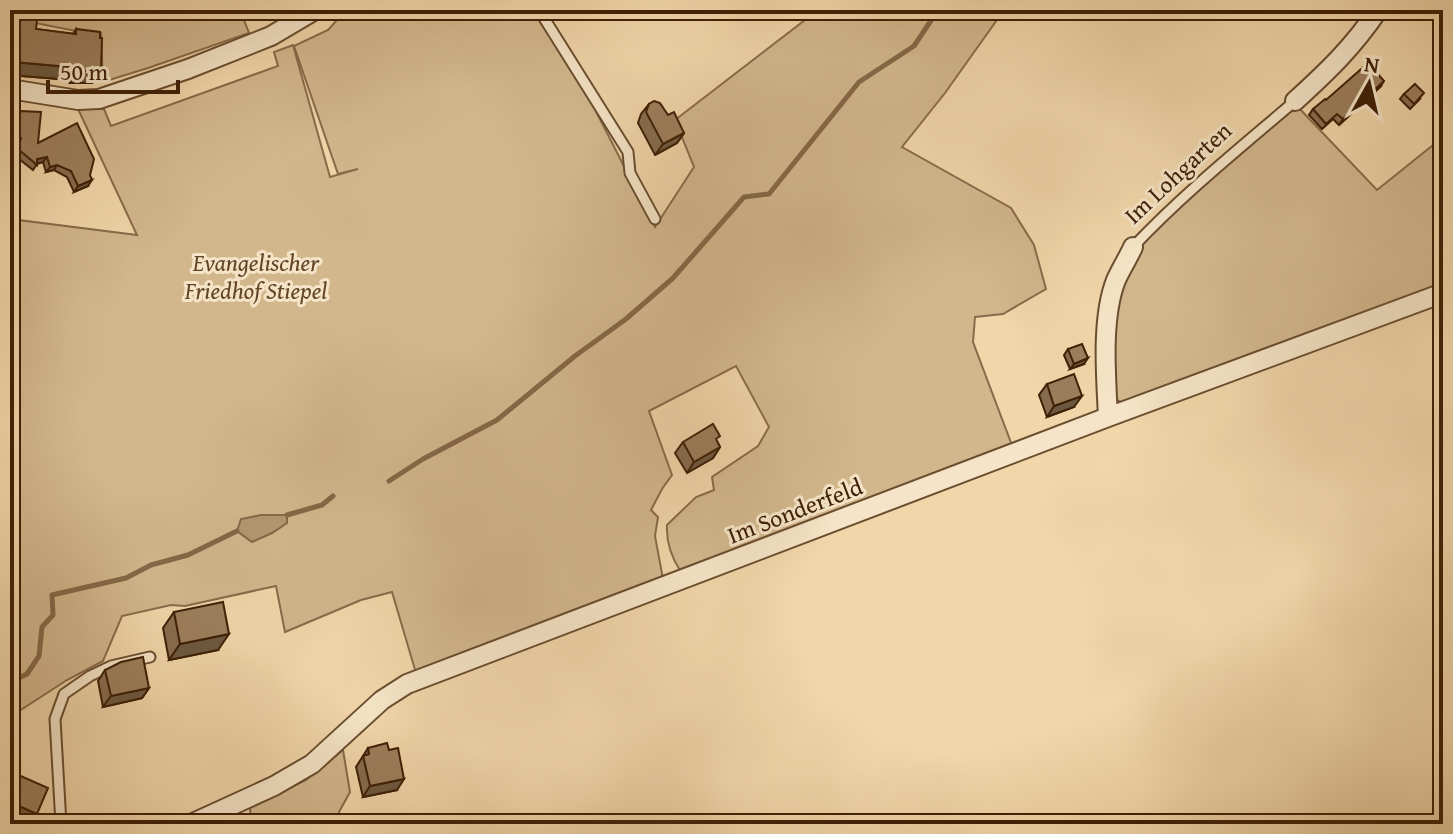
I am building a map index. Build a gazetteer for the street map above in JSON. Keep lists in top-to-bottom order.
{
  "streets": {
    "street": ["Im Lohgarten", "Im Sonderfeld"]
  },
  "crossings": [
    ["Im Lohgarten", "Im Sonderfeld"]
  ],
  "parks": ["Evangelischer Friedhof Stiepel"],
  "scale_bar": "50 m",
  "north": "top"
}
